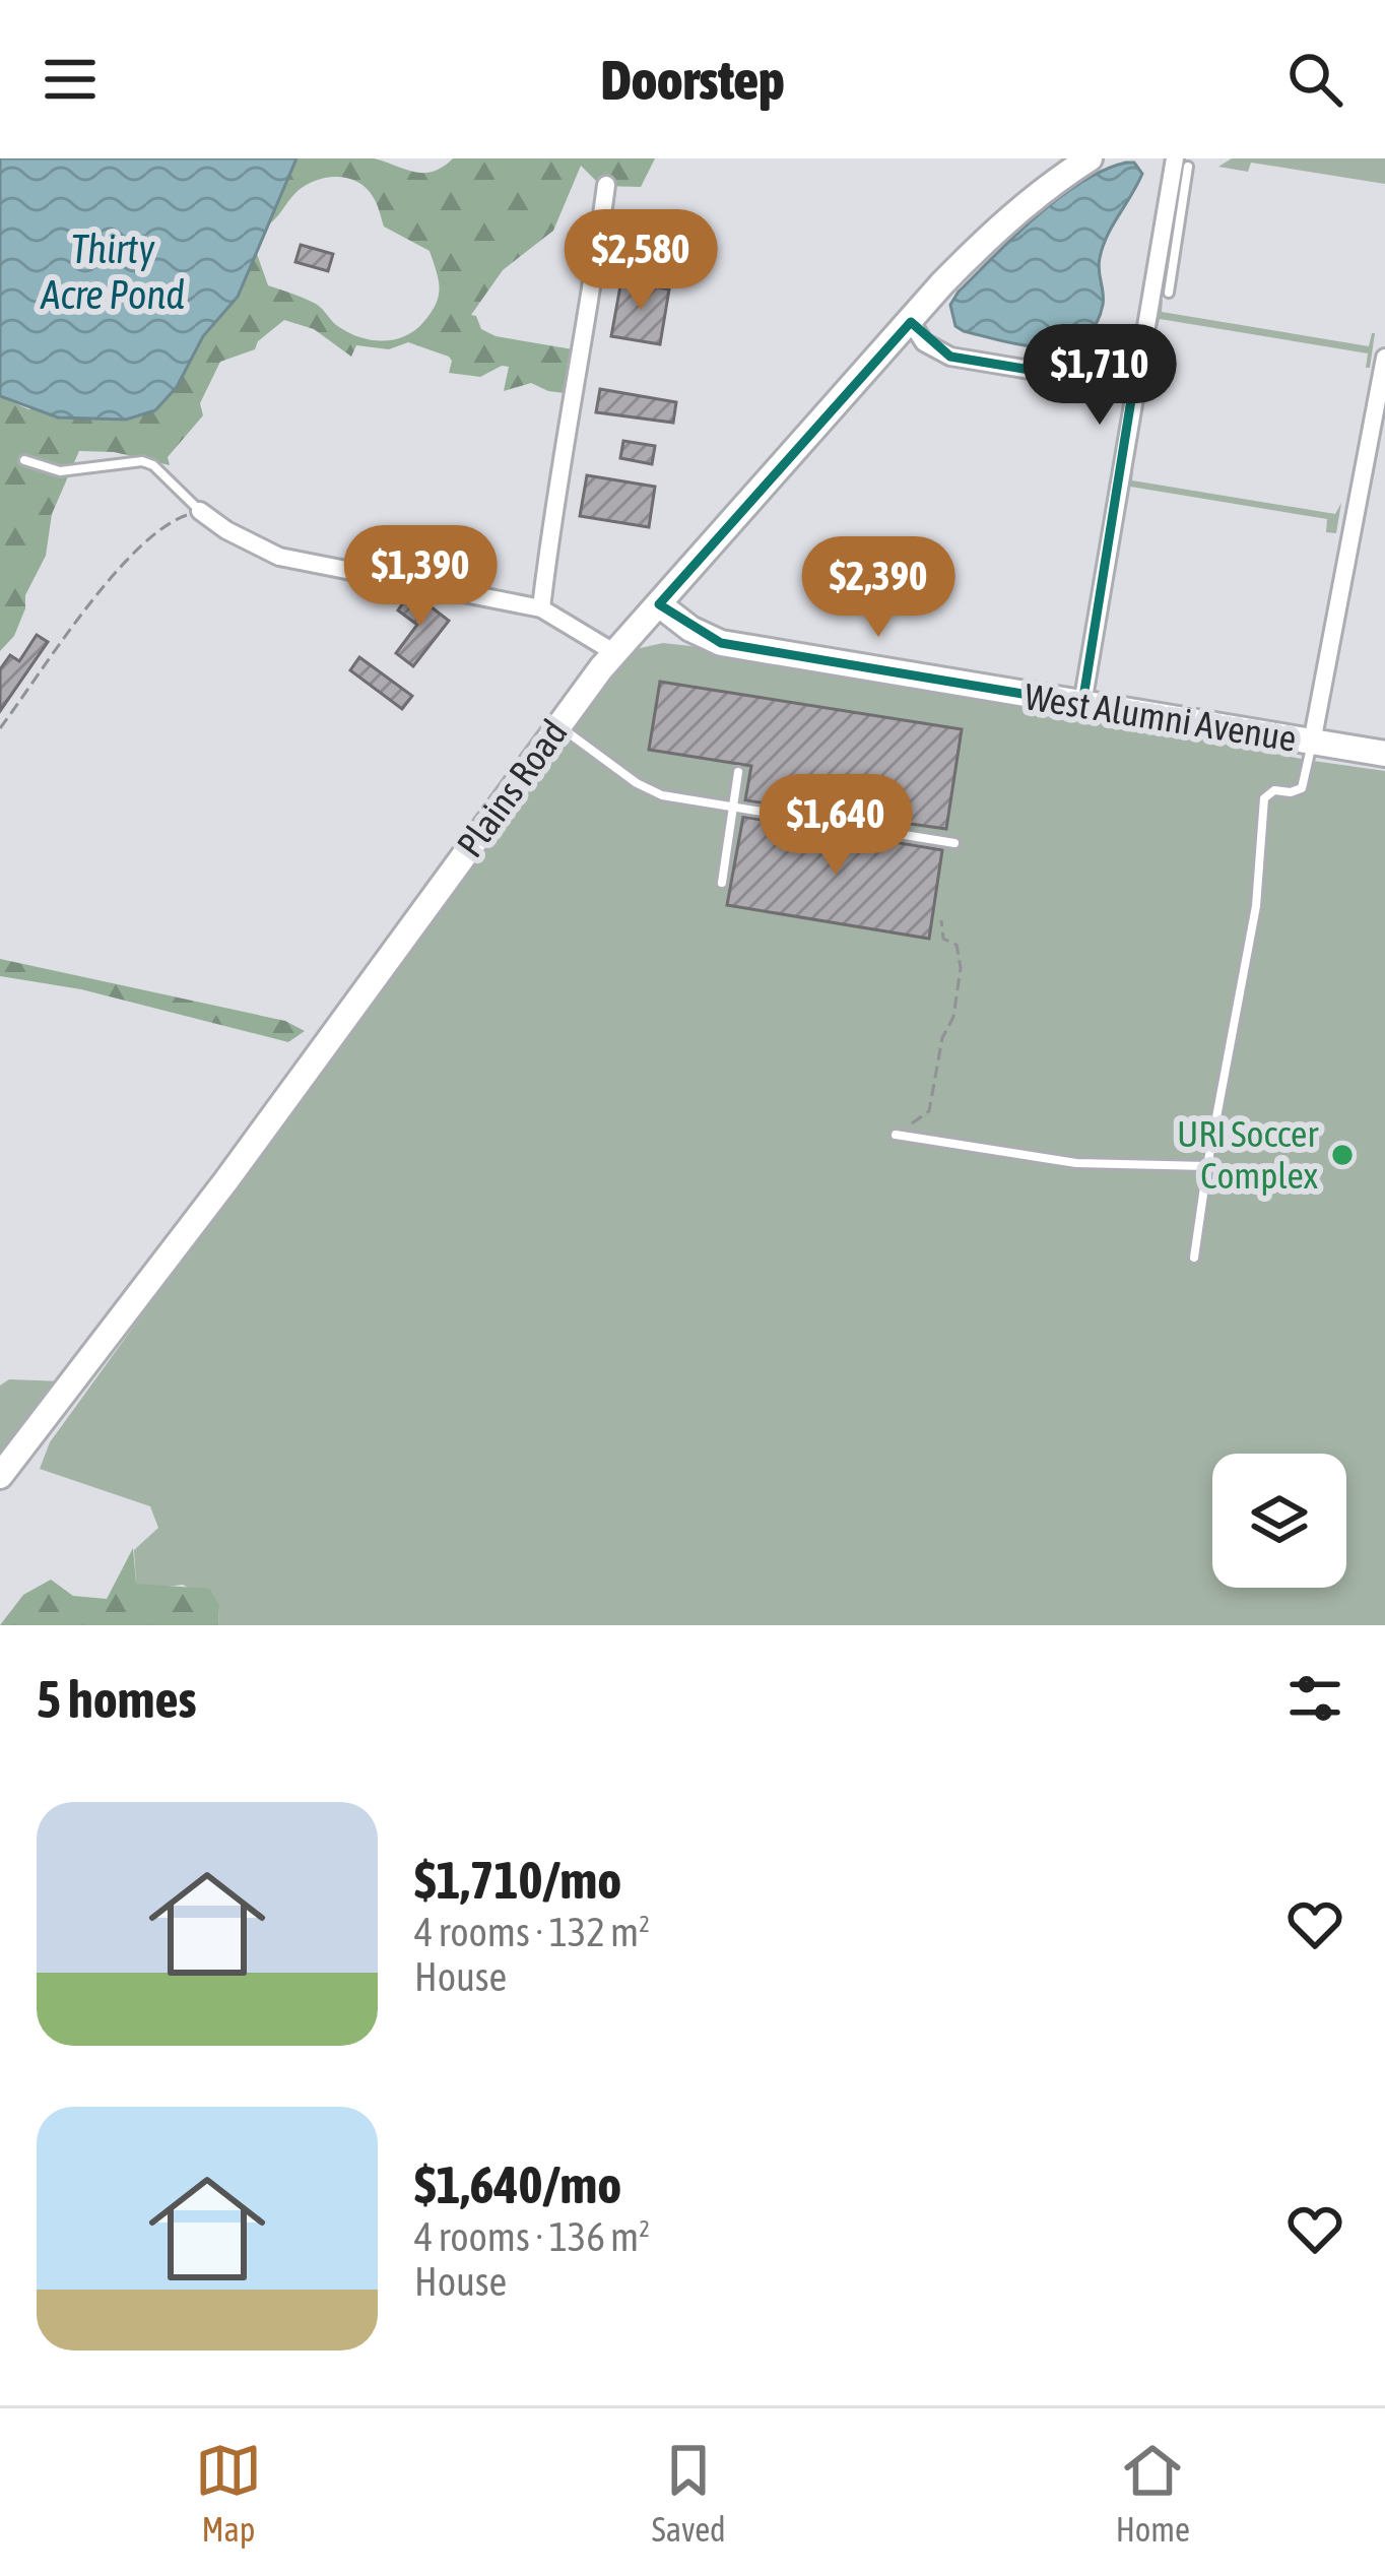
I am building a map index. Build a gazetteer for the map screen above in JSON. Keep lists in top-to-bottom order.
{
  "streets": {
    "street": ["West Alumni Avenue", "Plains Road"]
  },
  "crossings": [
    ["West Alumni Avenue", "Plains Road"]
  ],
  "water": ["Thirty Acre Pond"],
  "places": ["URI Soccer Complex"],
  "page": {
    "header": "Doorstep",
    "price": [
      "$2,580",
      "$1,710",
      "$1,390",
      "$2,390",
      "$1,640"
    ],
    "heading": "5 homes",
    "list": [
      {
        "name": "$1,710/mo",
        "note": "4 rooms · 132 m² · House"
      },
      {
        "name": "$1,640/mo",
        "note": "4 rooms · 136 m² · House"
      }
    ],
    "tabs": ["Map", "Saved", "Home"]
  }
}
